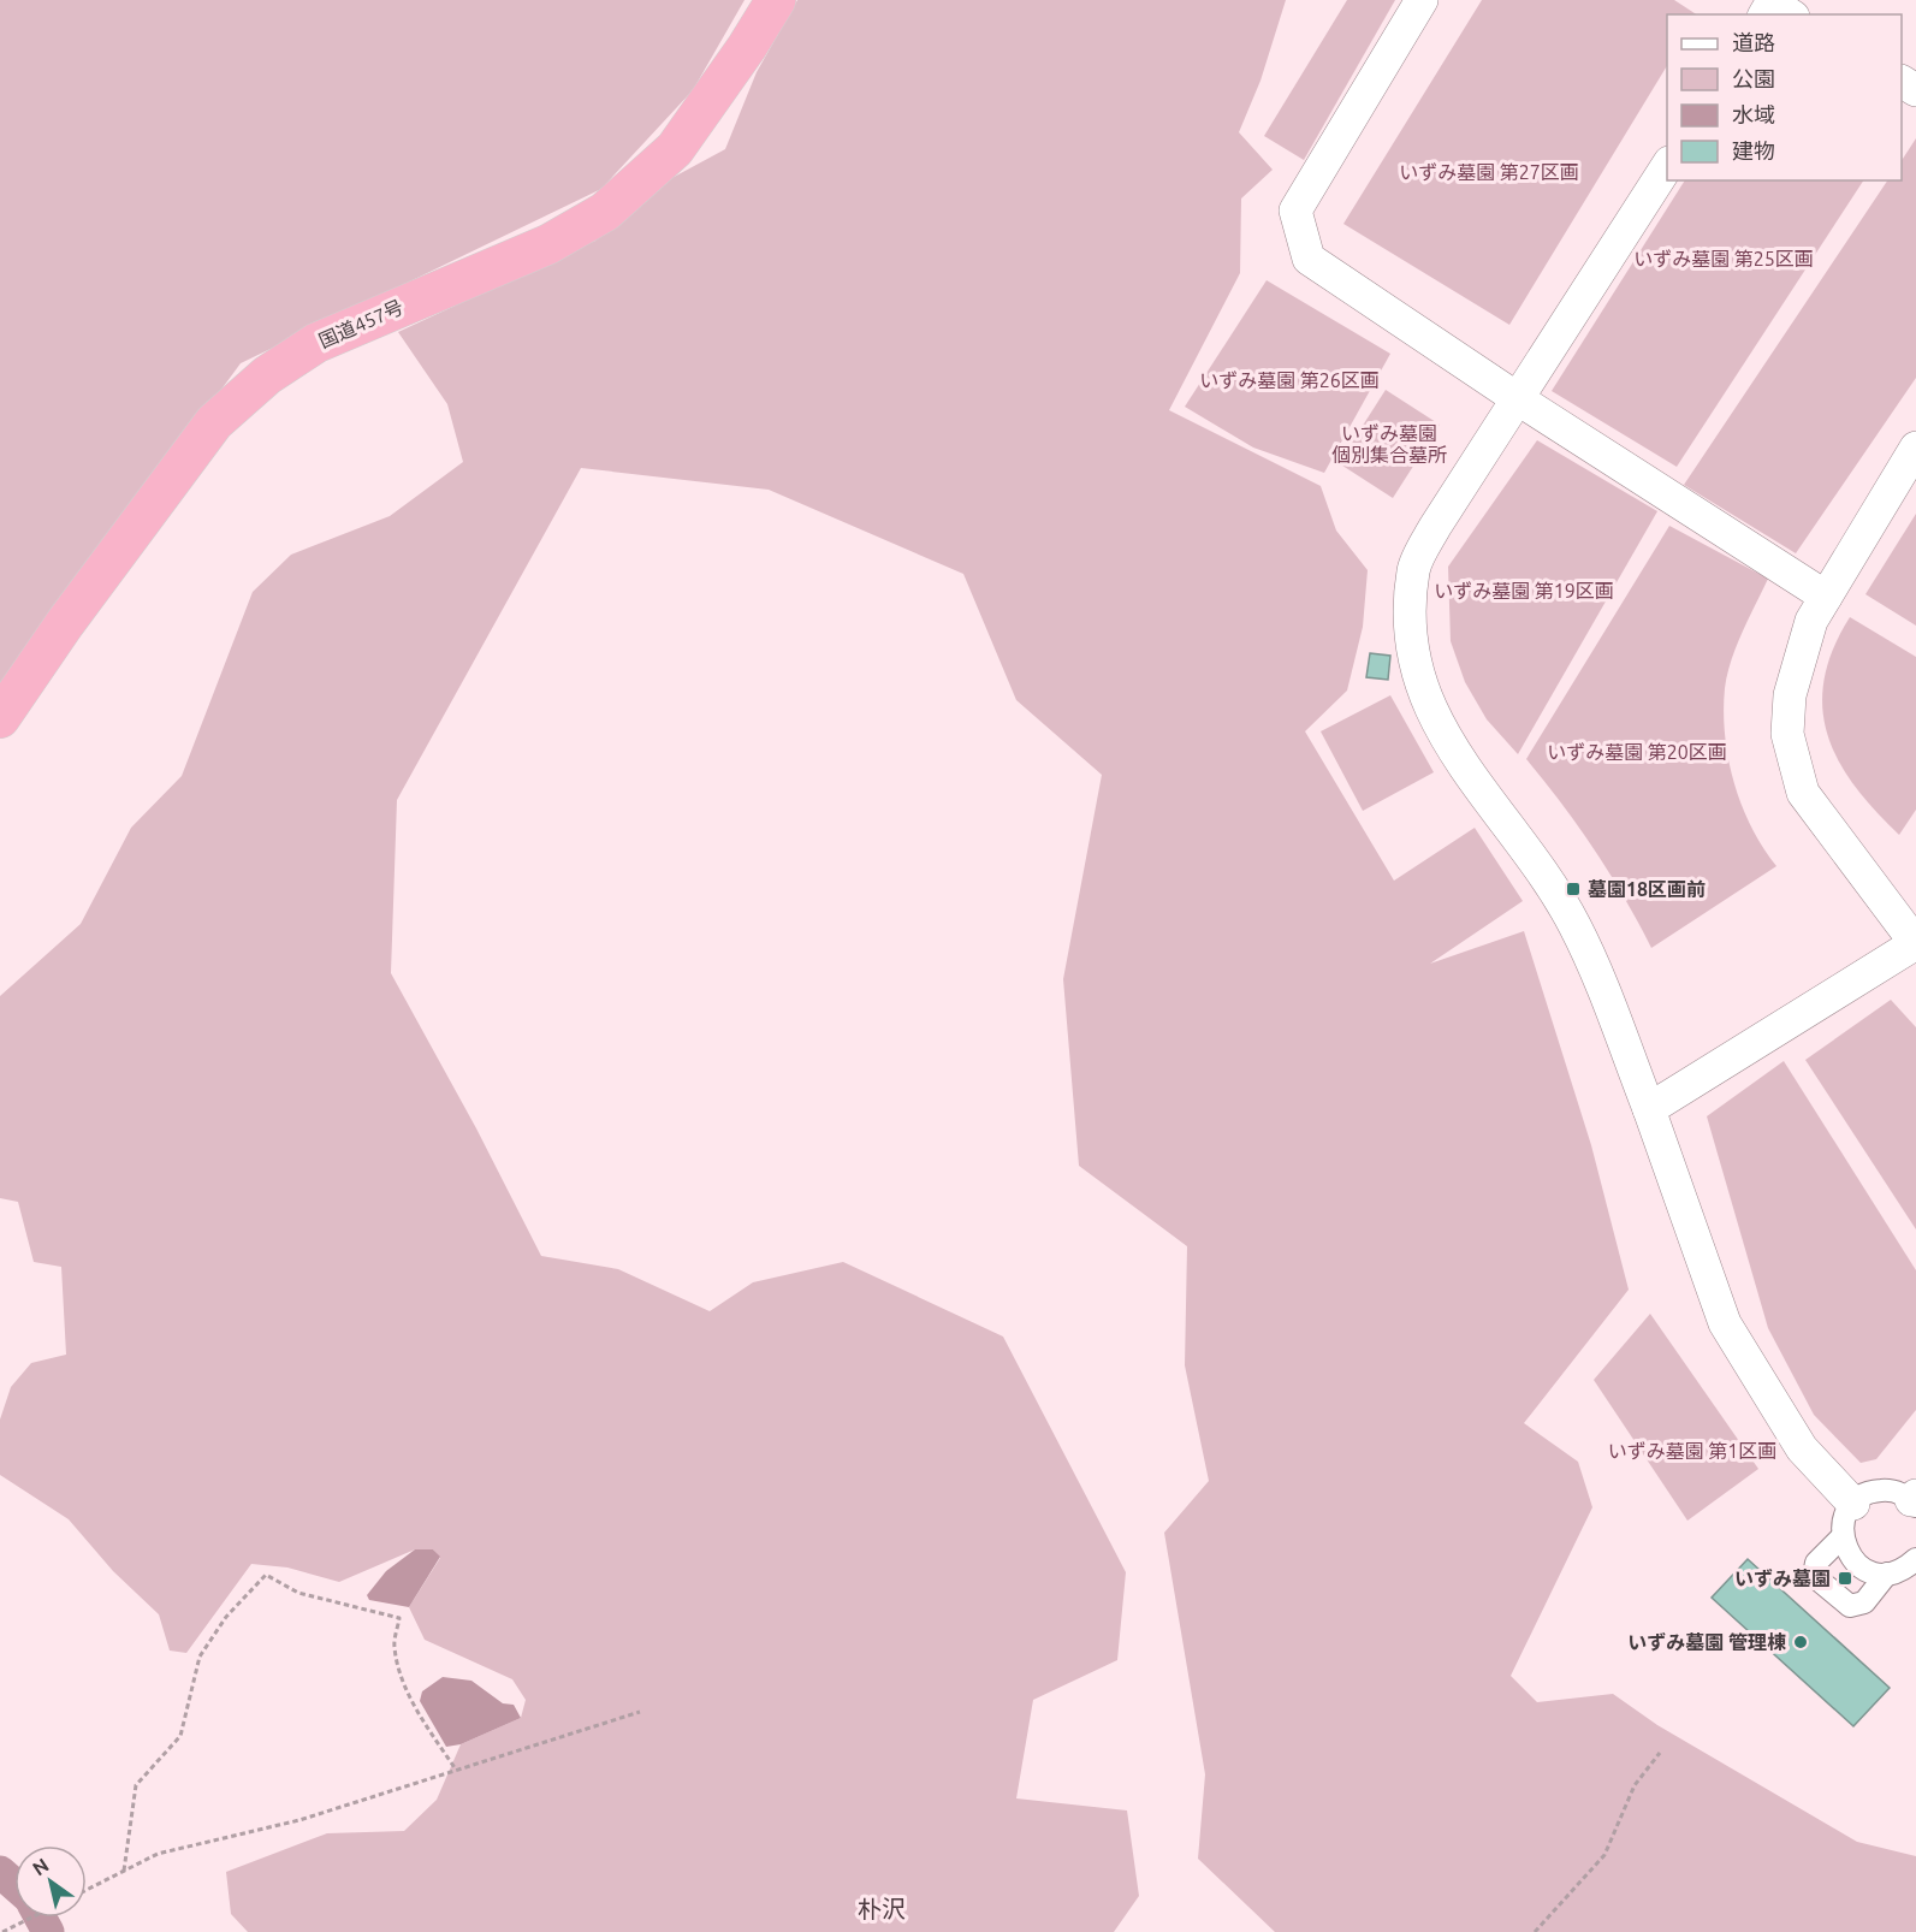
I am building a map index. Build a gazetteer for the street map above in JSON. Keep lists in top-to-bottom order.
{
  "streets": {
    "highway": ["国道457号"]
  },
  "districts": ["朴沢"],
  "parks": [
    "いずみ墓園 第27区画",
    "いずみ墓園 第25区画",
    "いずみ墓園 第26区画",
    "いずみ墓園 個別集合墓所",
    "いずみ墓園 第19区画",
    "いずみ墓園 第20区画",
    "いずみ墓園 第1区画"
  ],
  "places": {
    "transit": ["墓園18区画前", "いずみ墓園"],
    "other": ["いずみ墓園 管理棟"]
  },
  "legend": [
    "道路",
    "公園",
    "水域",
    "建物"
  ],
  "north": "top left"
}
